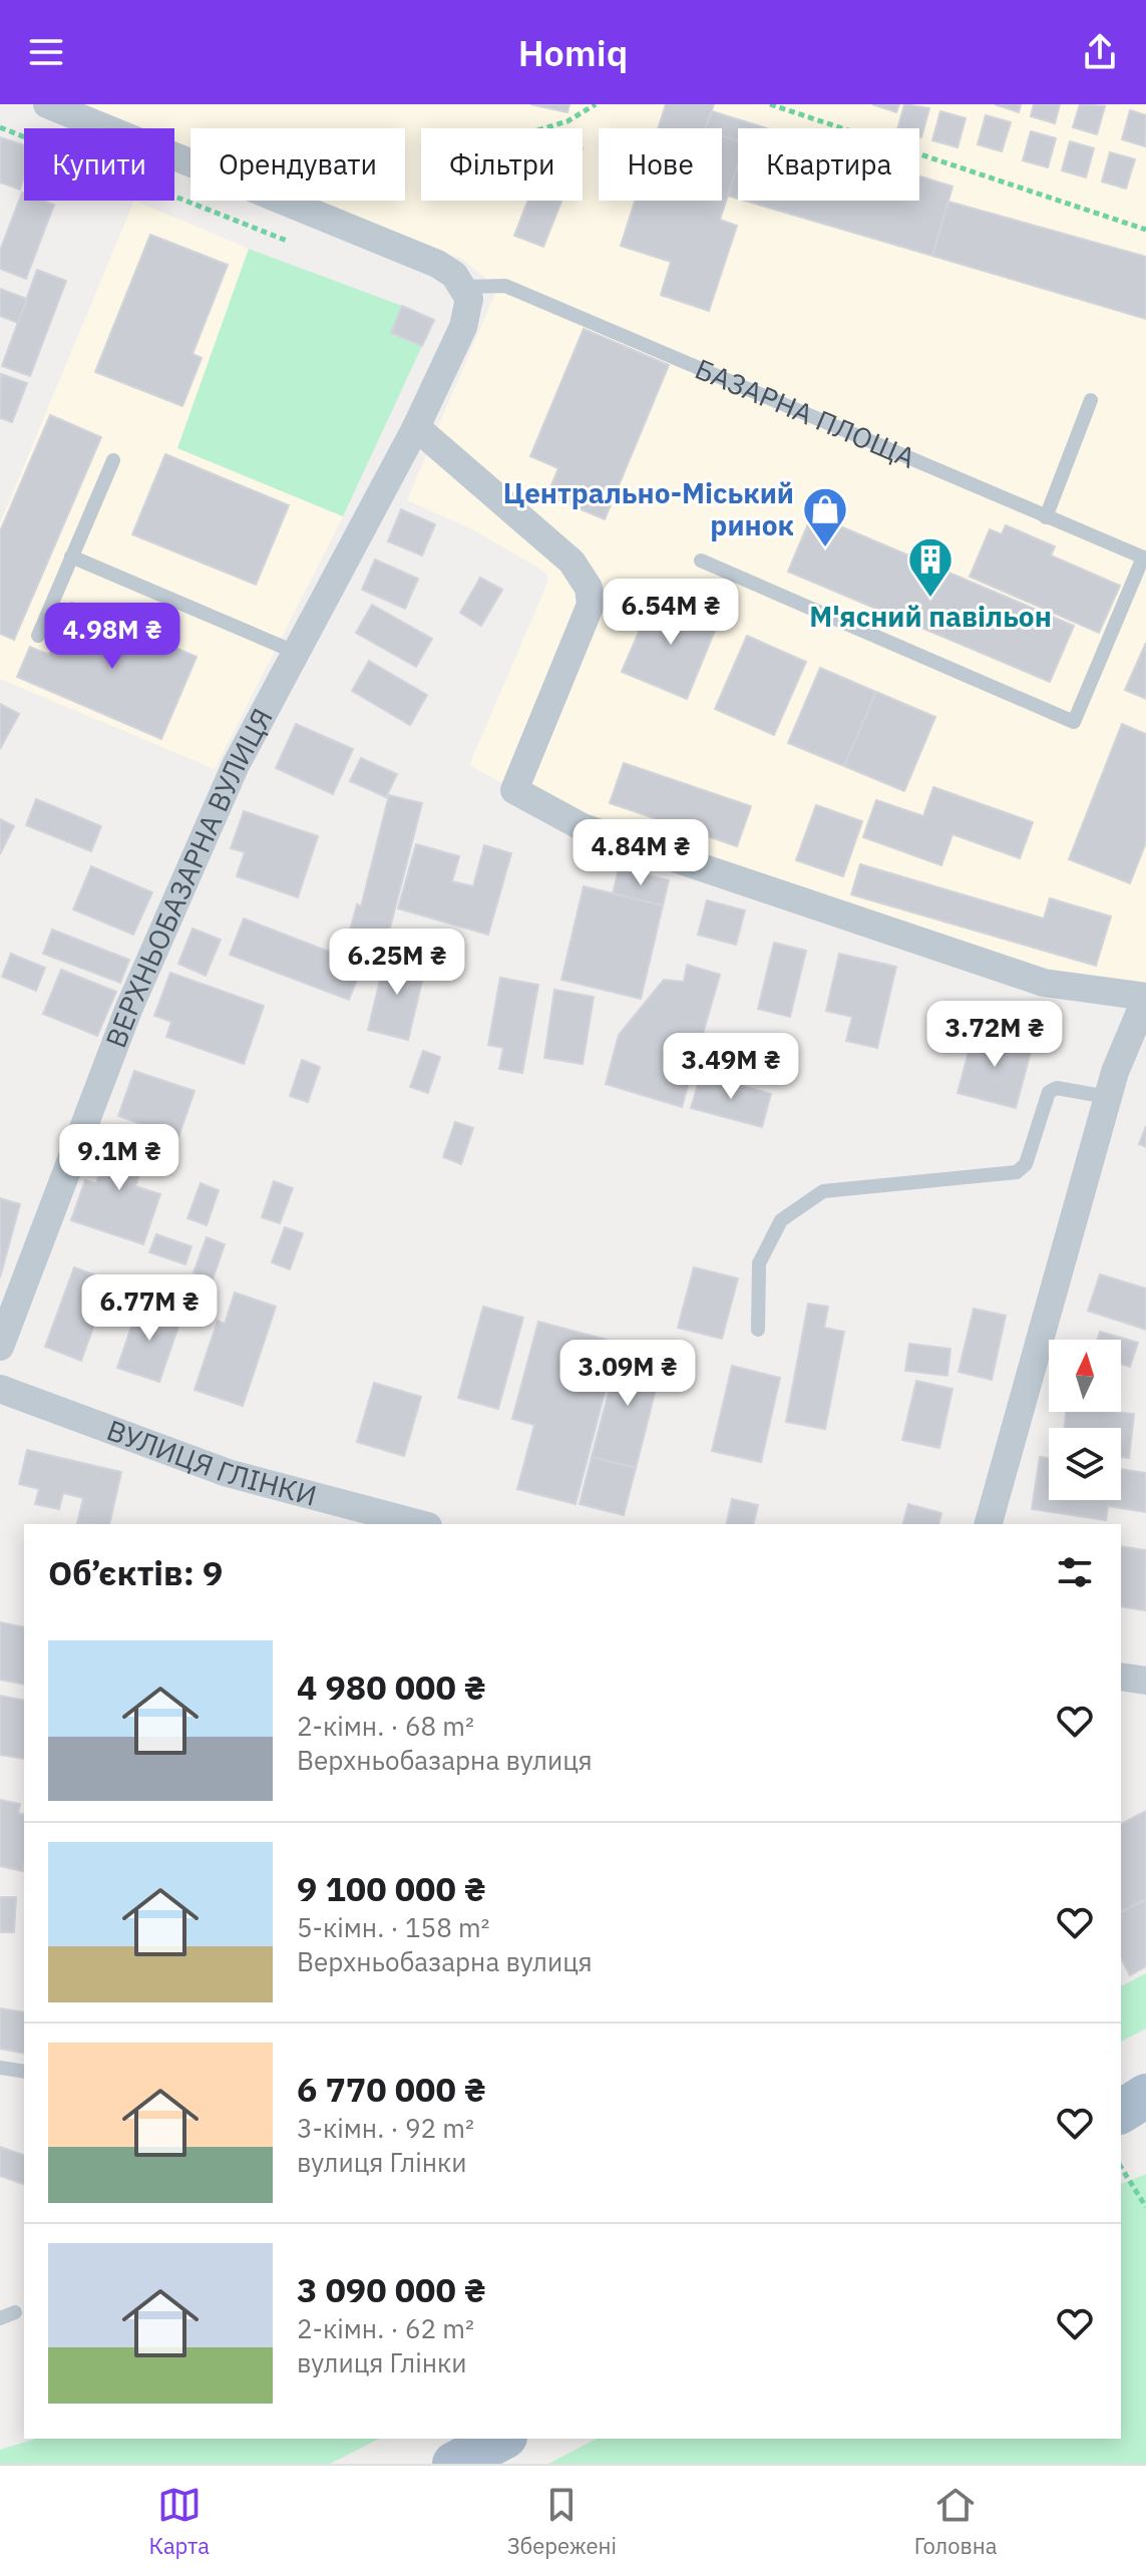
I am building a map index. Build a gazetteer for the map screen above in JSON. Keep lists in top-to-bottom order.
{
  "streets": {
    "street": ["ВЕРХНЬОБАЗАРНА ВУЛИЦЯ", "ВУЛИЦЯ ГЛІНКИ"],
    "lane": ["БАЗАРНА ПЛОЩА"]
  },
  "crossings": [
    ["БАЗАРНА ПЛОЩА", "ВЕРХНЬОБАЗАРНА ВУЛИЦЯ"]
  ],
  "places": {
    "shop": ["Центрально-Міський ринок"],
    "building": ["М'ясний павільон"]
  },
  "north": "top",
  "page": {
    "header": "Homiq",
    "chip": [
      "Купити",
      "Орендувати",
      "Фільтри",
      "Нове",
      "Квартира"
    ],
    "price": [
      "6.54M ₴",
      "4.98M ₴",
      "4.84M ₴",
      "6.25M ₴",
      "3.72M ₴",
      "3.49M ₴",
      "9.1M ₴",
      "6.77M ₴",
      "3.09M ₴"
    ],
    "heading": "Об’єктів: 9",
    "list": [
      {
        "name": "4 980 000 ₴",
        "note": "2-кімн. · 68 m² · Верхньобазарна вулиця"
      },
      {
        "name": "9 100 000 ₴",
        "note": "5-кімн. · 158 m² · Верхньобазарна вулиця"
      },
      {
        "name": "6 770 000 ₴",
        "note": "3-кімн. · 92 m² · вулиця Глінки"
      },
      {
        "name": "3 090 000 ₴",
        "note": "2-кімн. · 62 m² · вулиця Глінки"
      }
    ],
    "tabs": ["Карта", "Збережені", "Головна"]
  }
}
